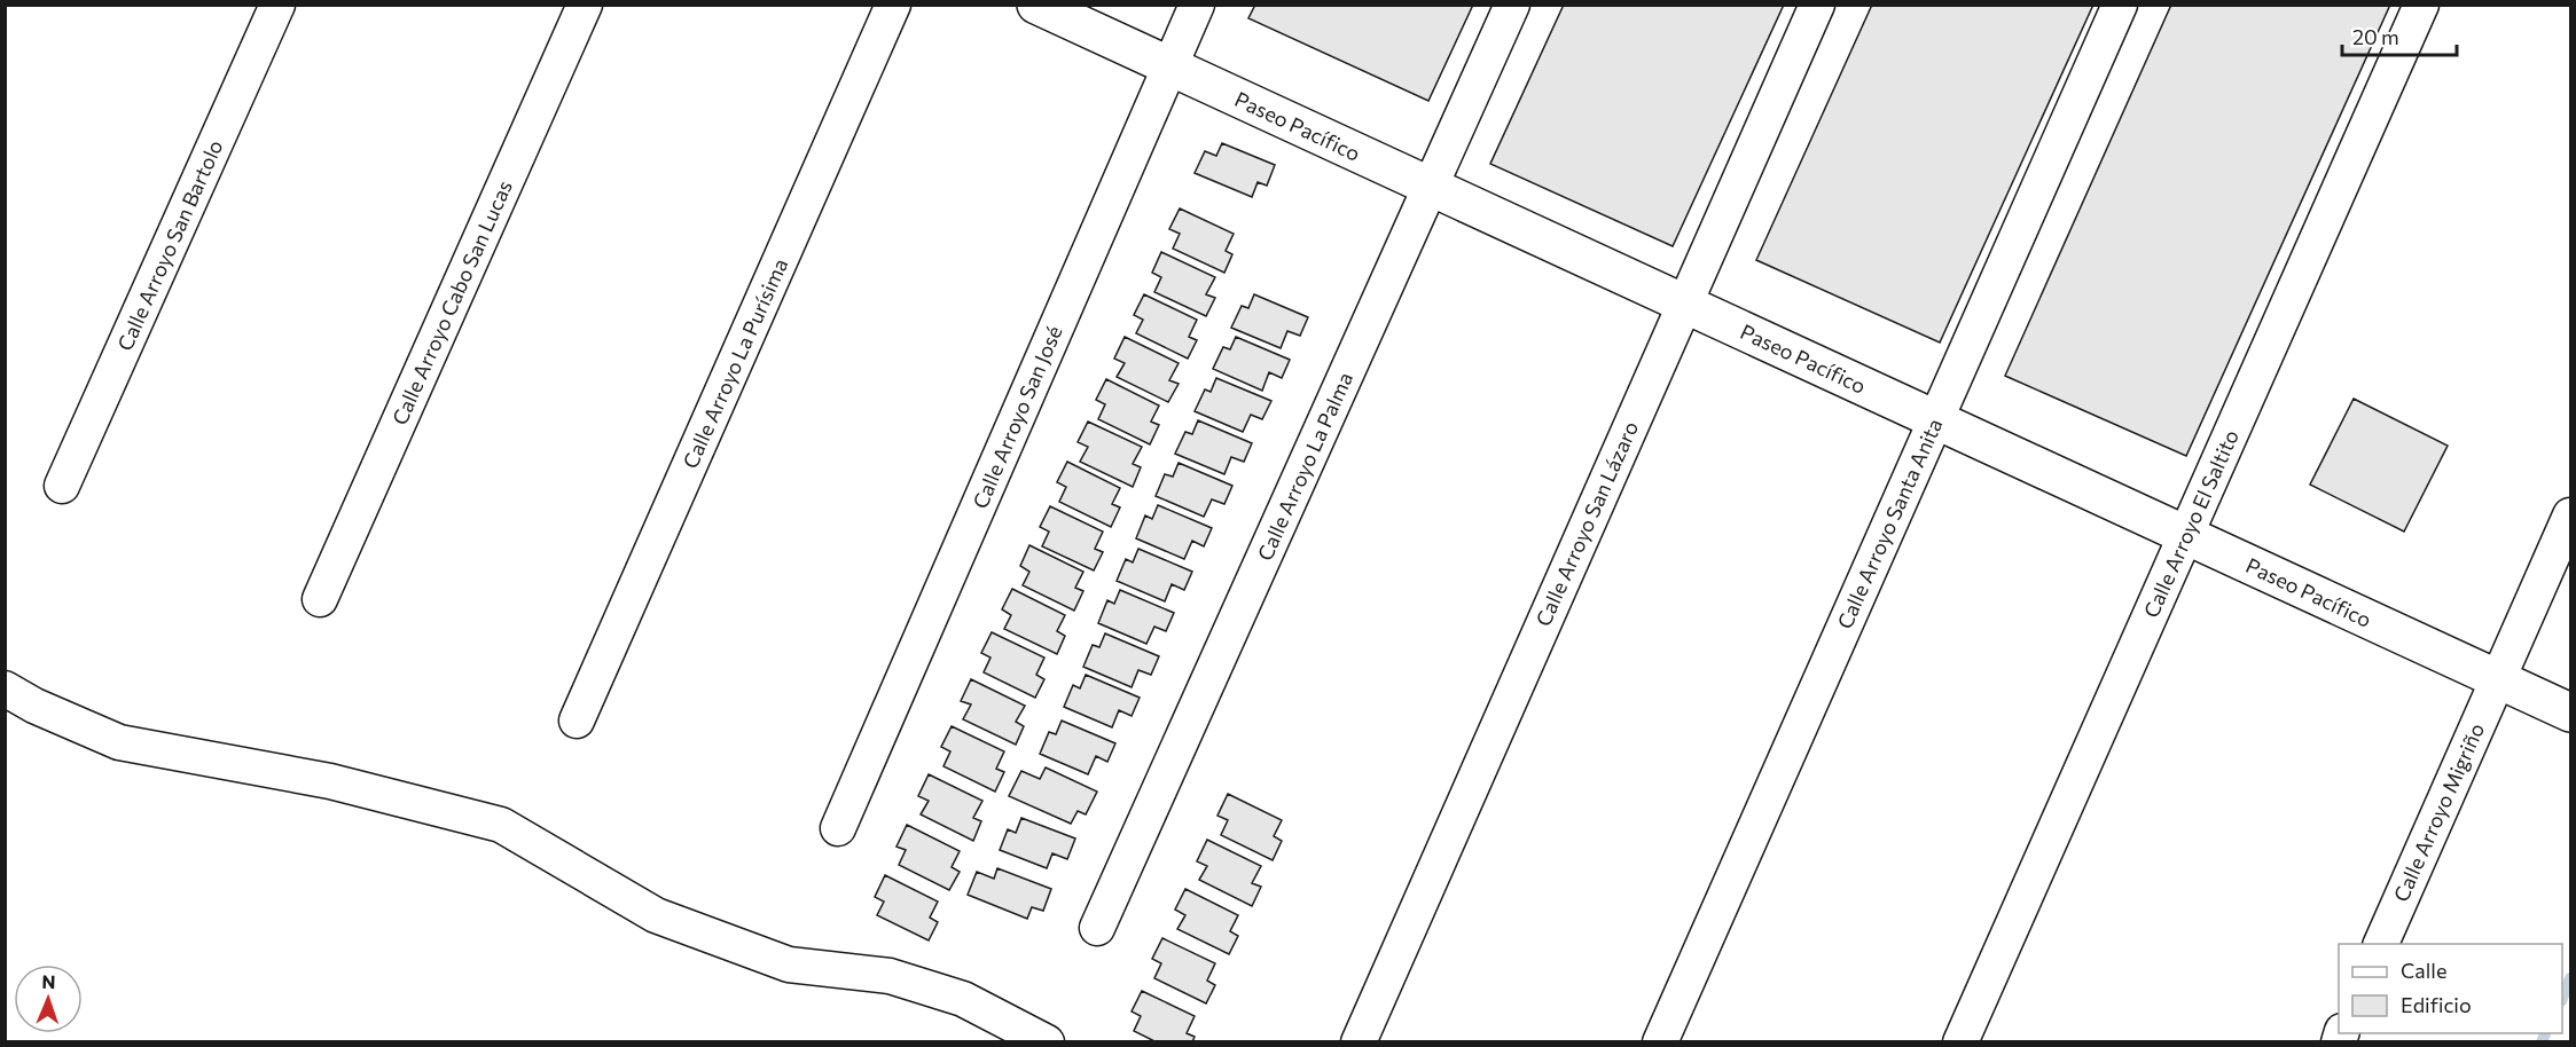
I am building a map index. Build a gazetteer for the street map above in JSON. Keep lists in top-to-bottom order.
{
  "streets": {
    "street": [
      "Paseo Pacífico",
      "Calle Arroyo San Bartolo",
      "Calle Arroyo Cabo San Lucas",
      "Calle Arroyo La Purísima",
      "Calle Arroyo San José",
      "Calle Arroyo La Palma",
      "Calle Arroyo San Lázaro",
      "Calle Arroyo Santa Anita",
      "Calle Arroyo El Saltito",
      "Calle Arroyo Migriño"
    ]
  },
  "crossings": [
    ["Paseo Pacífico", "Calle Arroyo San José"],
    ["Paseo Pacífico", "Calle Arroyo La Palma"],
    ["Paseo Pacífico", "Calle Arroyo San Lázaro"],
    ["Paseo Pacífico", "Calle Arroyo Santa Anita"],
    ["Paseo Pacífico", "Calle Arroyo El Saltito"],
    ["Paseo Pacífico", "Calle Arroyo Migriño"]
  ],
  "legend": ["Calle", "Edificio"],
  "scale_bar": "20 m",
  "north": "top"
}
